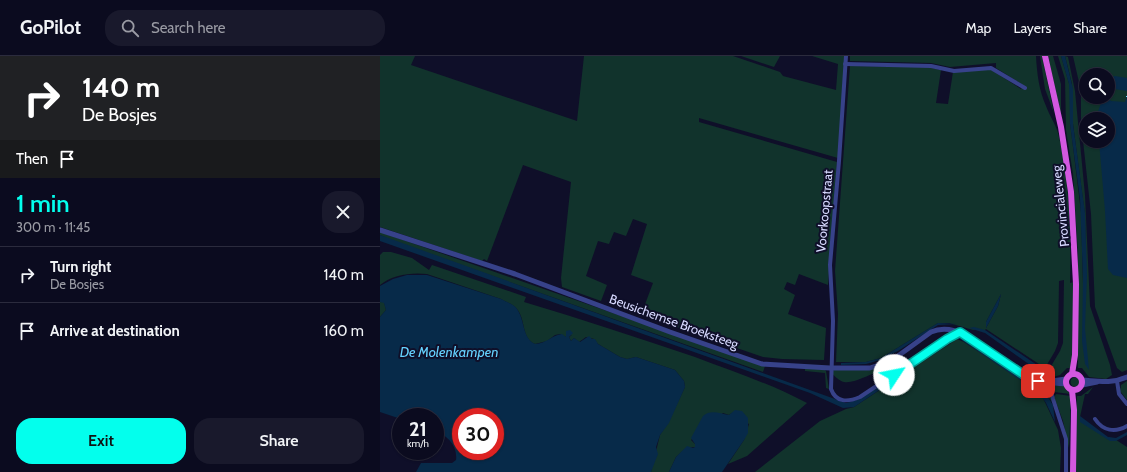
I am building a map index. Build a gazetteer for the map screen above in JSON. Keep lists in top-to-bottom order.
{
  "streets": {
    "highway": ["Provincialeweg"],
    "street": ["Voorkoopstraat", "Beusichemse Broeksteeg"]
  },
  "crossings": [
    ["Voorkoopstraat", "Beusichemse Broeksteeg"]
  ],
  "water": ["De Molenkampen"],
  "page": {
    "header": "GoPilot",
    "search": "Search here",
    "nav": ["Map", "Layers", "Share"],
    "turn": ["140 m", "De Bosjes"],
    "then": "Then",
    "heading": ["1 min", "300 m · 11:45"],
    "list": [
      {
        "name": "Turn right",
        "note": "De Bosjes",
        "value": "140 m"
      },
      {
        "name": "Arrive at destination",
        "value": "160 m"
      }
    ],
    "speed": "21 km/h",
    "limit": "30",
    "buttons": ["Exit", "Share"]
  }
}
